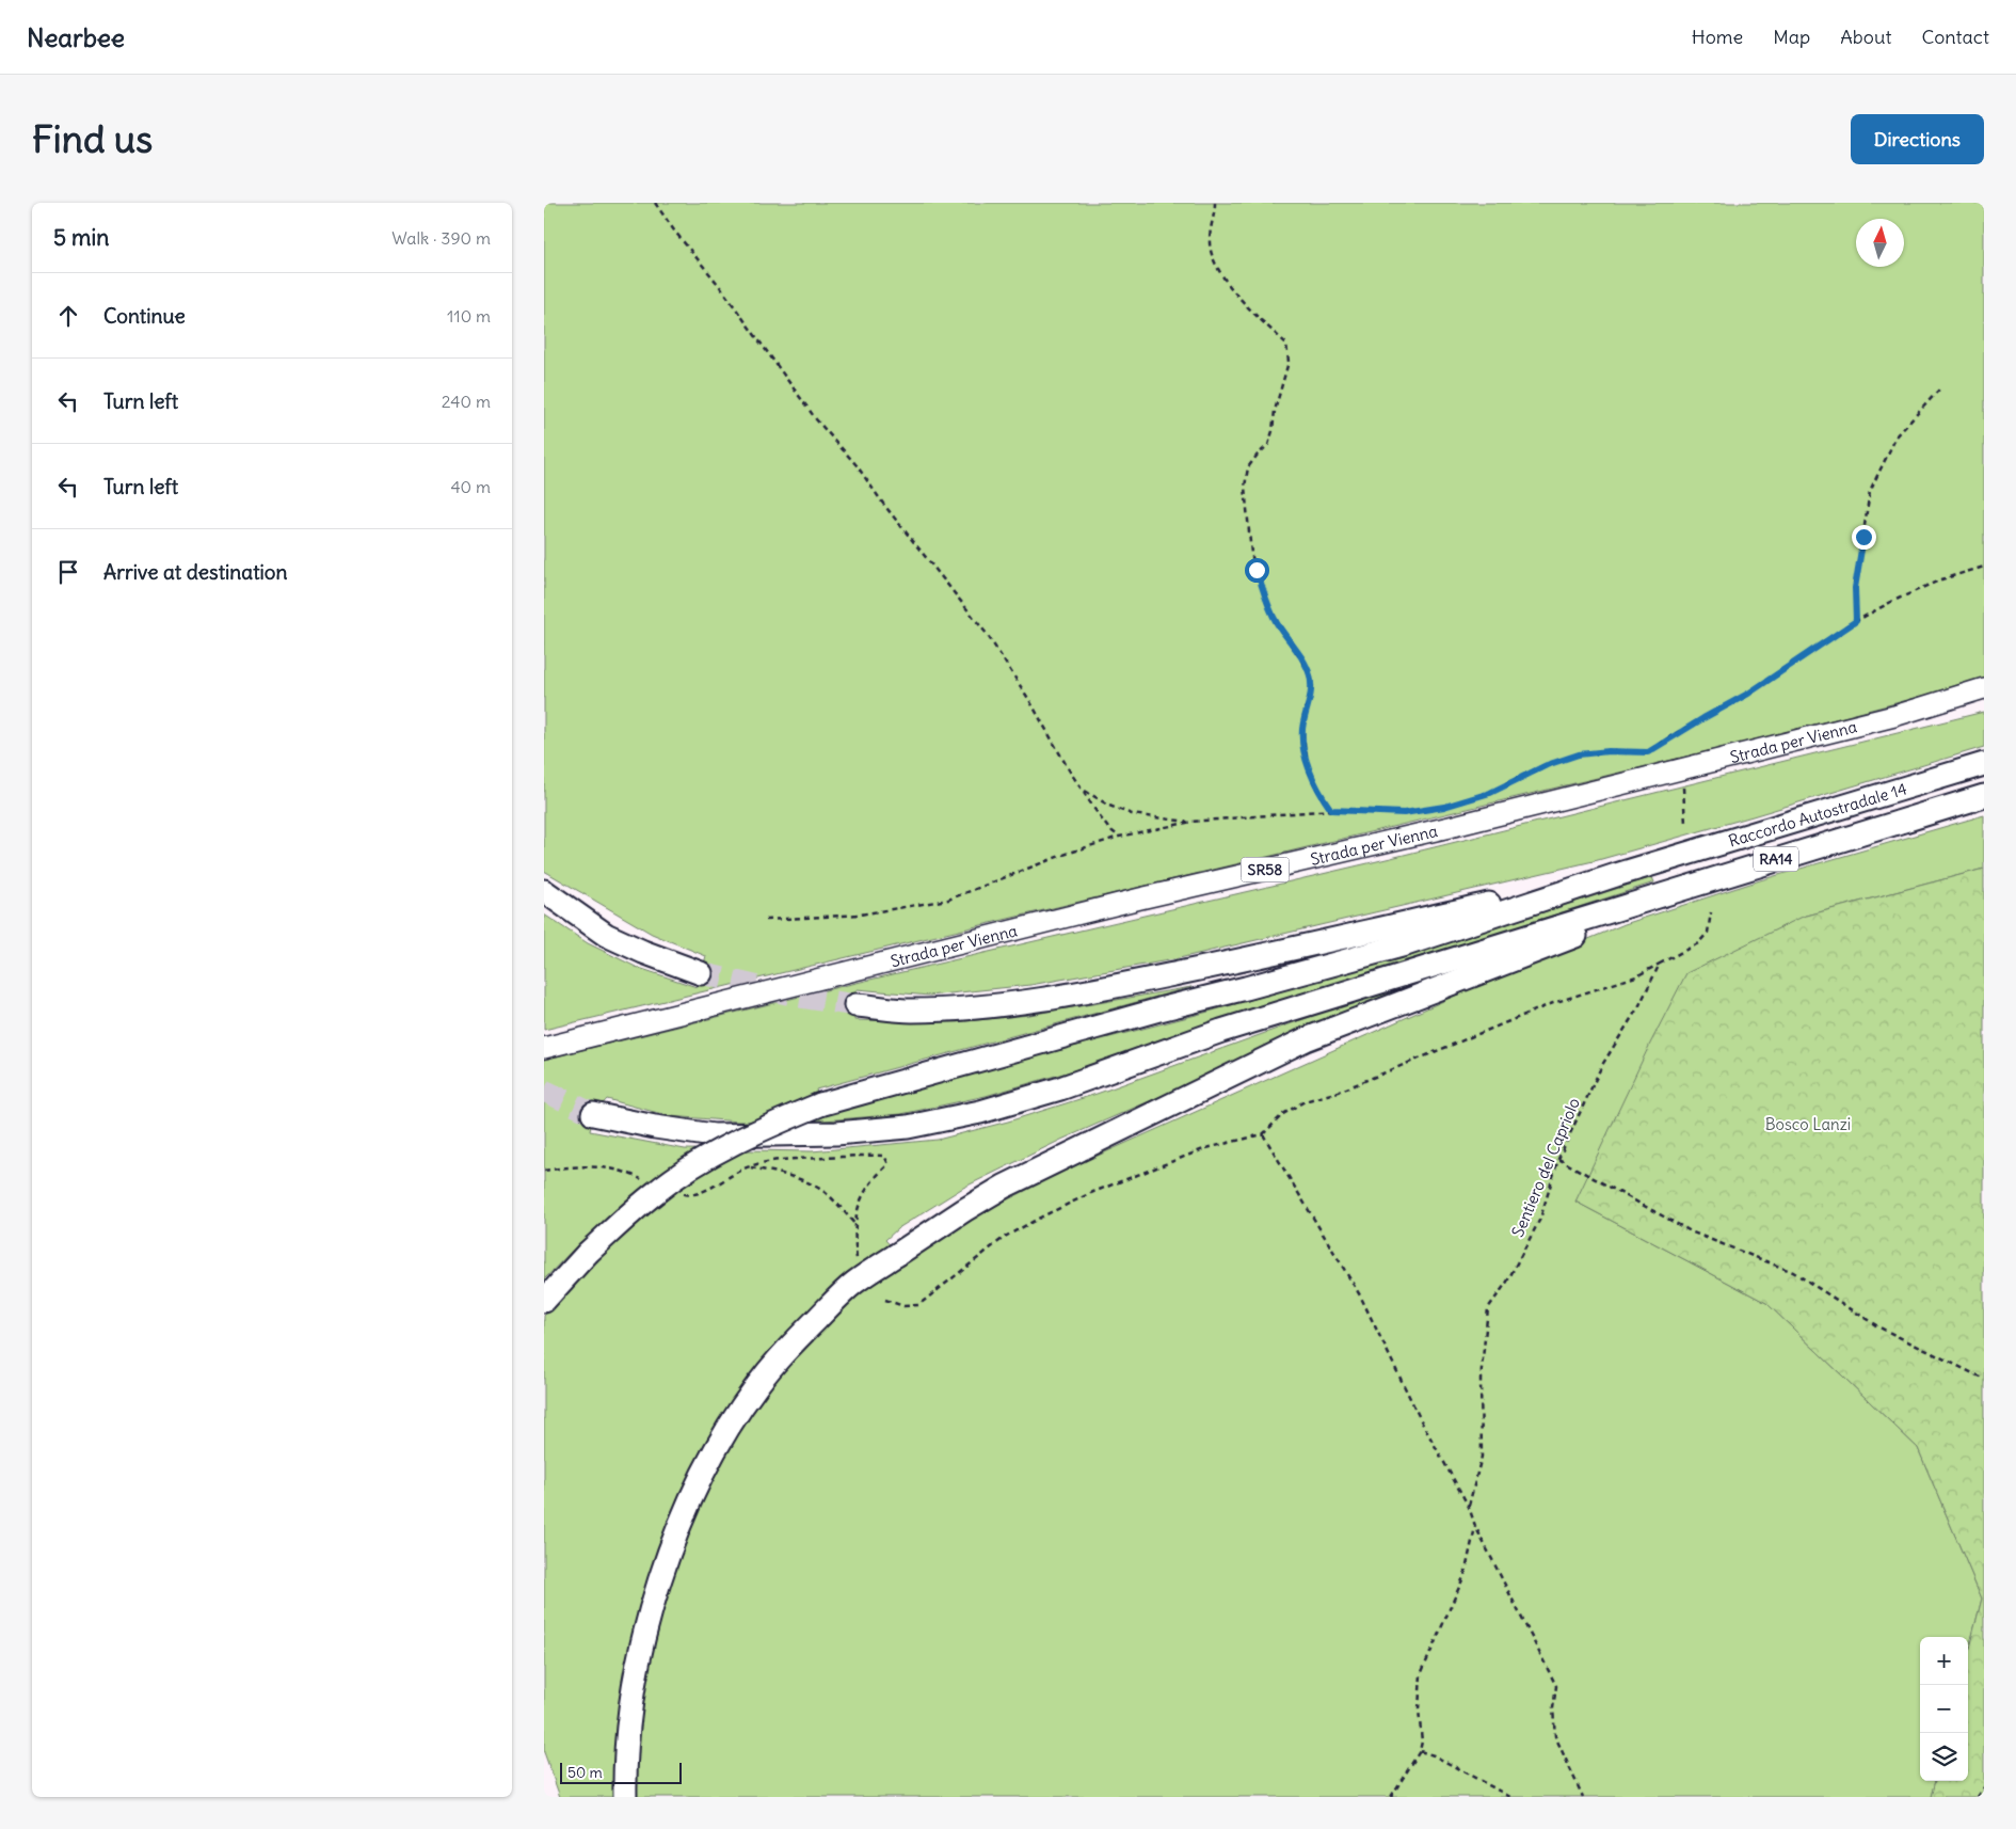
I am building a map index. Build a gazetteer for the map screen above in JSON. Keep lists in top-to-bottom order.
{
  "streets": {
    "highway": ["Raccordo Autostradale 14", "RA14"],
    "main road": ["Strada per Vienna", "SR58"],
    "path": ["Sentiero del Capriolo"]
  },
  "parks": ["Bosco Lanzi"],
  "scale_bar": "50 m",
  "north": "top",
  "page": {
    "header": "Nearbee",
    "nav": [
      "Home",
      "Map",
      "About",
      "Contact"
    ],
    "buttons": "Directions",
    "title": "Find us",
    "heading": ["5 min", "Walk · 390 m"],
    "list": [
      ["Continue", "110 m"],
      ["Turn left", "240 m"],
      ["Turn left", "40 m"],
      "Arrive at destination"
    ],
    "map_buttons": ["+", "−"],
    "scale": "50 m"
  }
}
